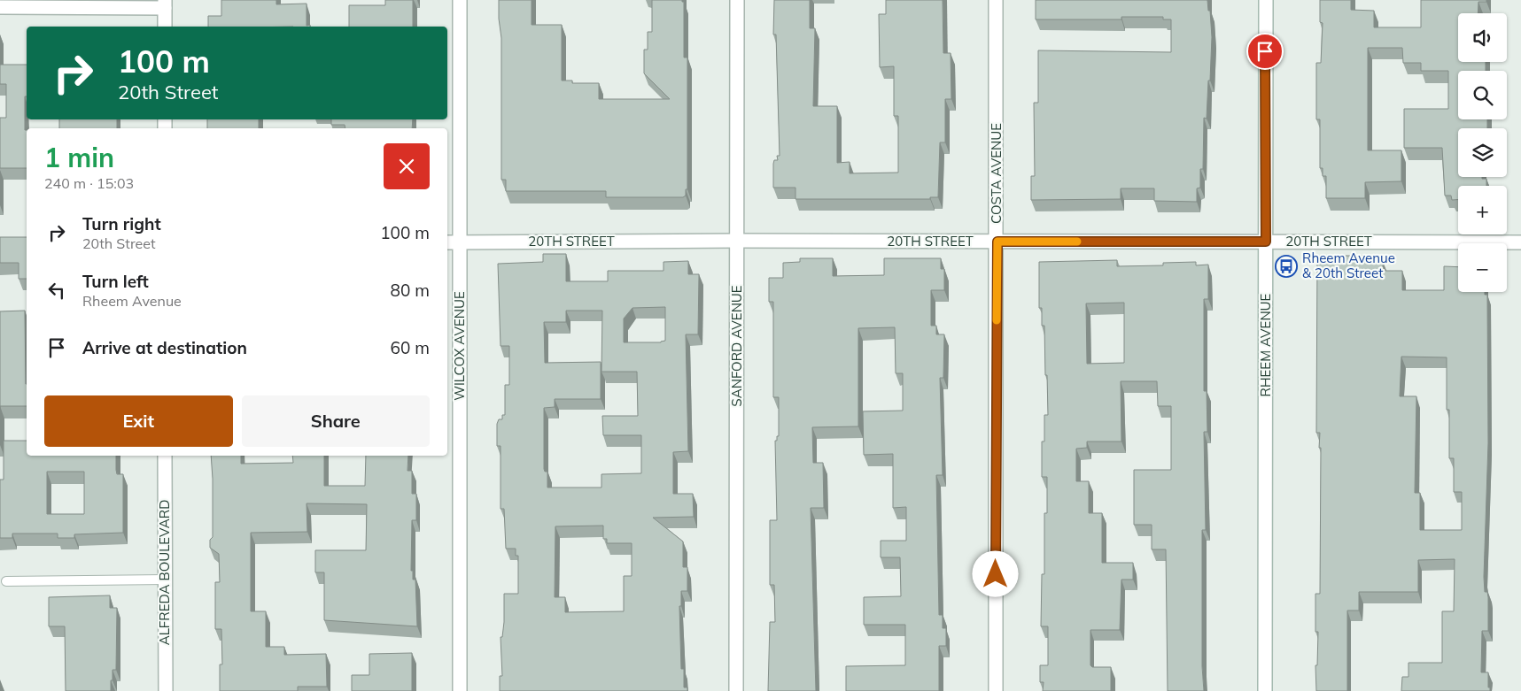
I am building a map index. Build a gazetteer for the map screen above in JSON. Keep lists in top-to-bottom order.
{
  "streets": {
    "street": [
      "COSTA AVENUE",
      "20TH STREET",
      "RHEEM AVENUE",
      "WILCOX AVENUE",
      "SANFORD AVENUE",
      "ALFREDA BOULEVARD"
    ]
  },
  "crossings": [
    ["COSTA AVENUE", "20TH STREET"],
    ["20TH STREET", "RHEEM AVENUE"],
    ["20TH STREET", "WILCOX AVENUE"],
    ["20TH STREET", "SANFORD AVENUE"]
  ],
  "places": {
    "bus stop": ["Rheem Avenue & 20th Street"]
  },
  "page": {
    "map_buttons": ["+", "−"],
    "turn": ["100 m", "20th Street"],
    "heading": ["1 min", "240 m · 15:03"],
    "list": [
      {
        "name": "Turn right",
        "note": "20th Street",
        "value": "100 m"
      },
      {
        "name": "Turn left",
        "note": "Rheem Avenue",
        "value": "80 m"
      },
      {
        "name": "Arrive at destination",
        "value": "60 m"
      }
    ],
    "buttons": ["Exit", "Share"]
  }
}
